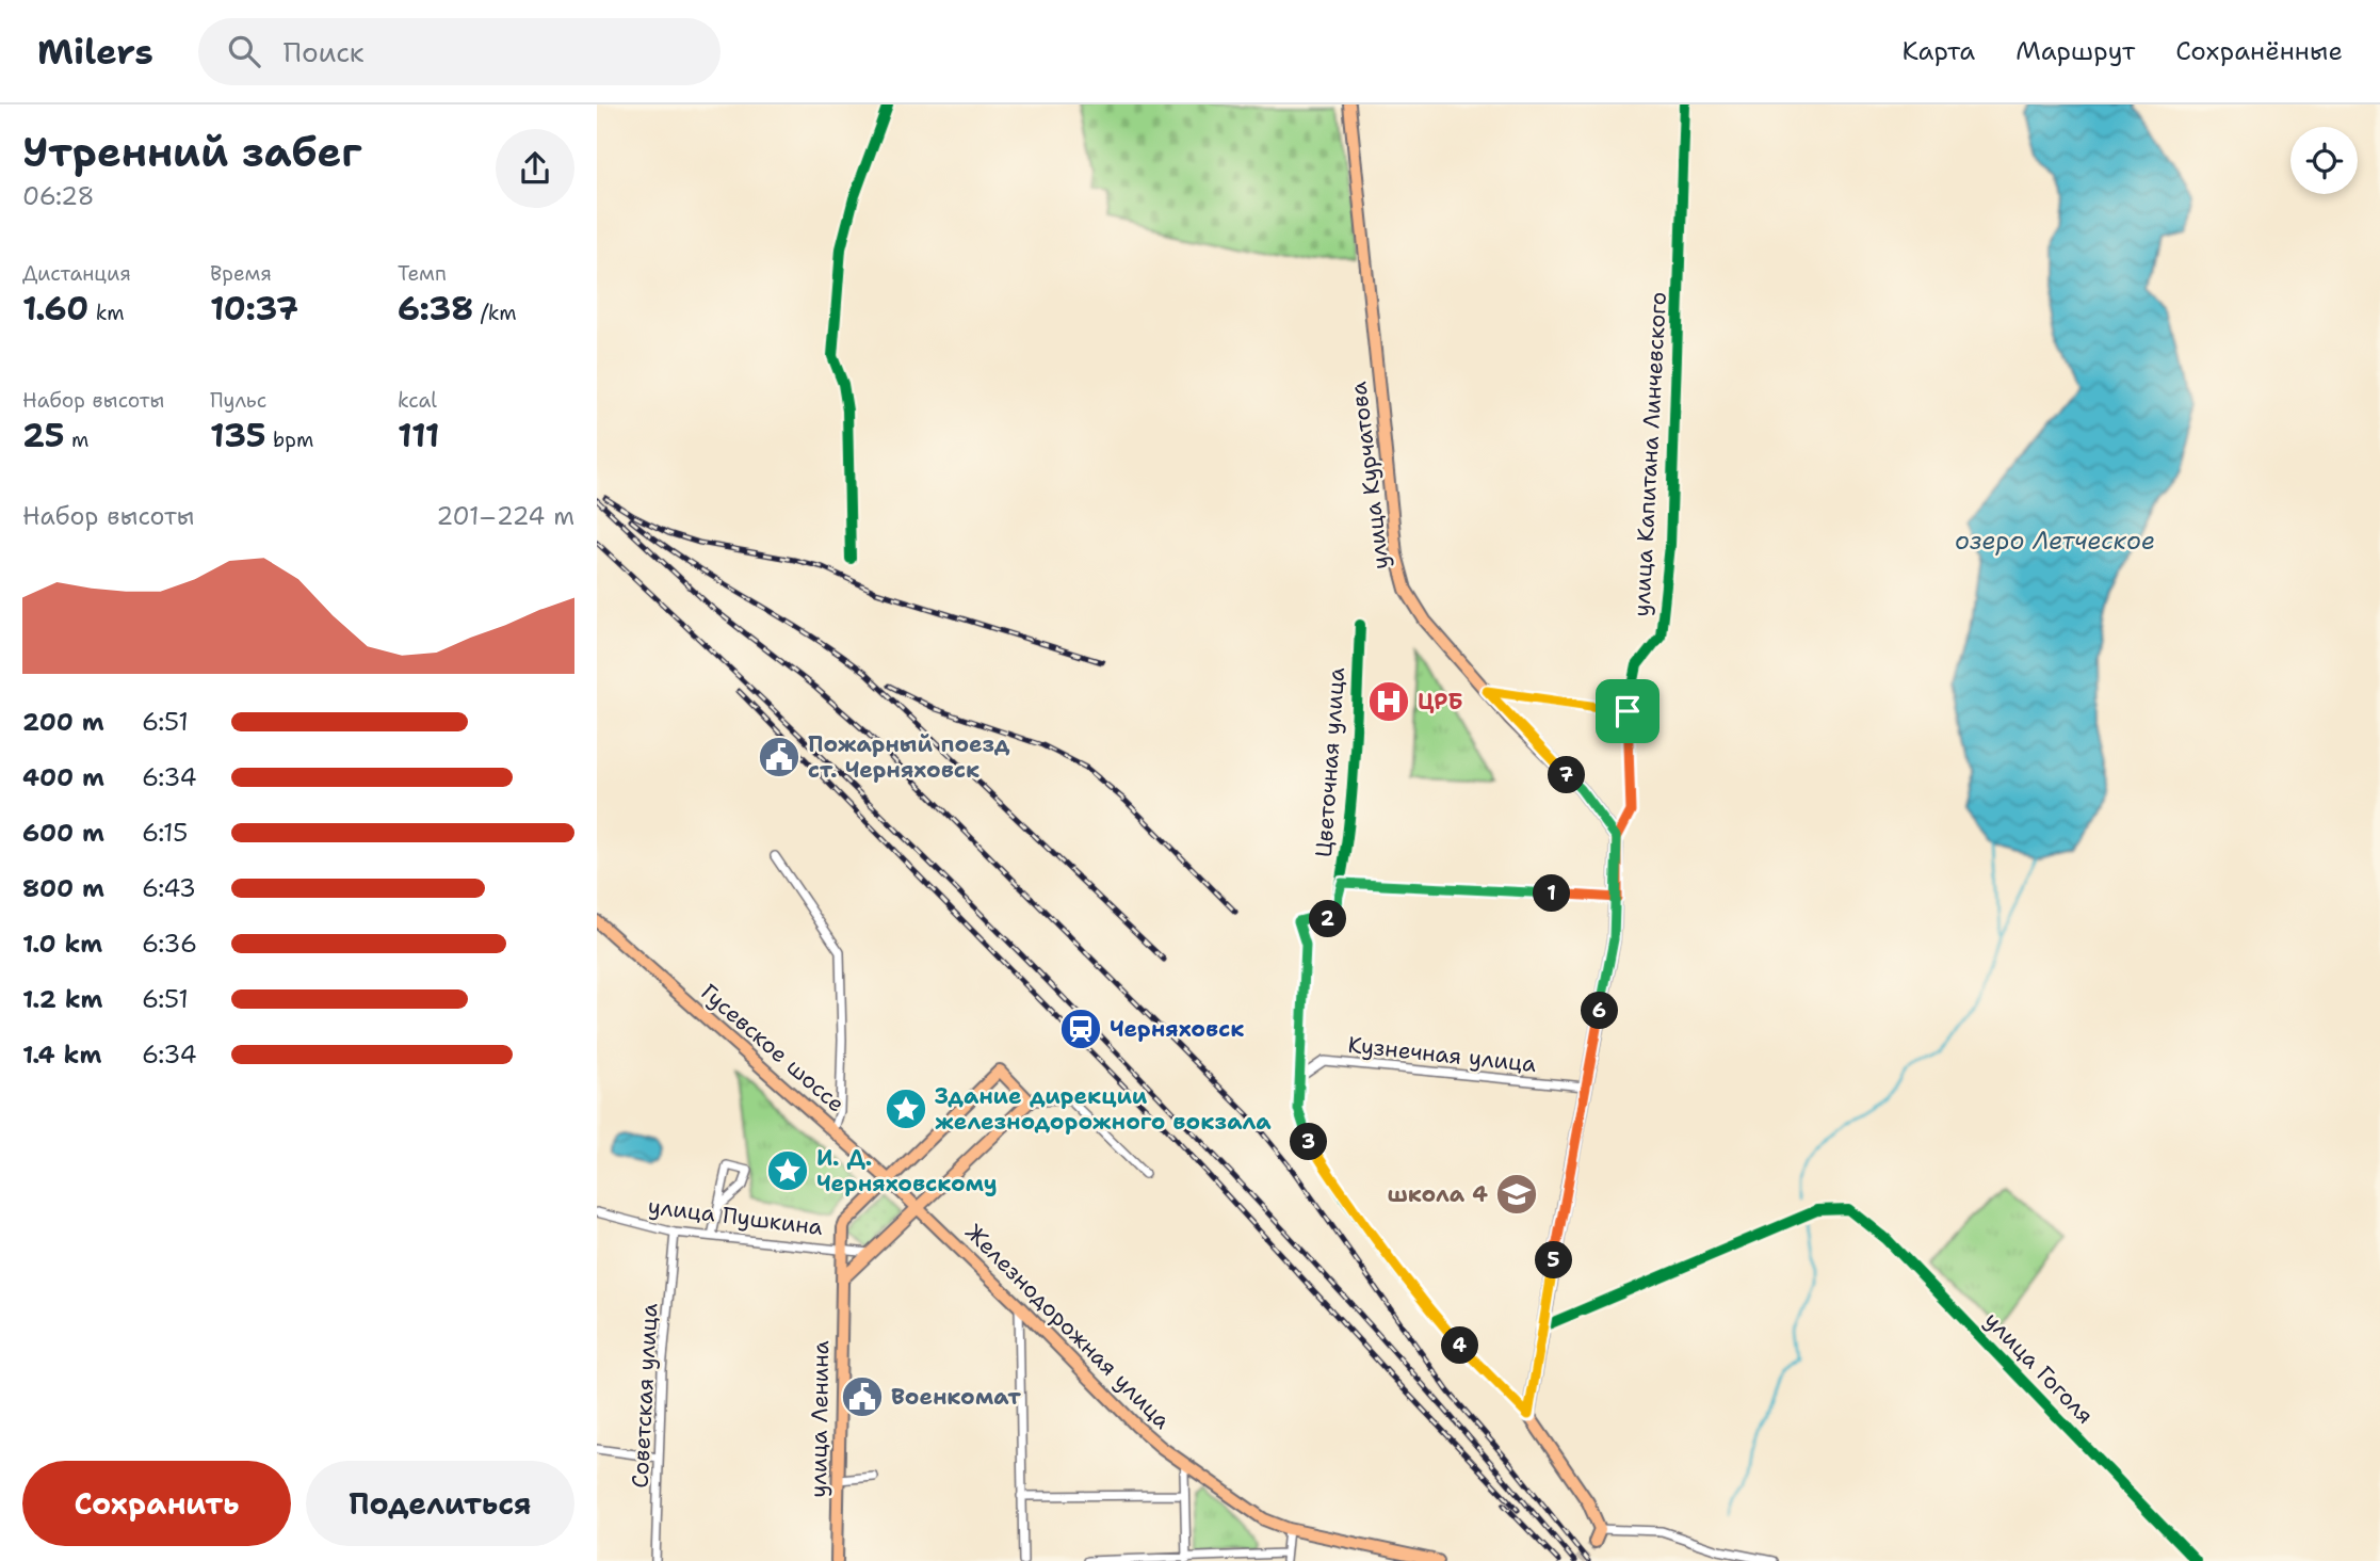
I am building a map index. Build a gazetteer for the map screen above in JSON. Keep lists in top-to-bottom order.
{
  "streets": {
    "main road": [
      "улица Курчатова",
      "Гусевское шоссе",
      "Железнодорожная улица",
      "улица Ленина"
    ],
    "street": [
      "улица Капитана Линчевского",
      "Цветочная улица",
      "Кузнечная улица",
      "улица Пушкина",
      "улица Гоголя",
      "Советская улица"
    ]
  },
  "crossings": [
    ["улица Капитана Линчевского", "улица Курчатова"],
    ["Цветочная улица", "Кузнечная улица"],
    ["Гусевское шоссе", "Железнодорожная улица"],
    ["Гусевское шоссе", "улица Ленина"],
    ["улица Пушкина", "Советская улица"],
    ["улица Пушкина", "улица Ленина"]
  ],
  "water": ["озеро Летческое"],
  "places": {
    "hospital": ["ЦРБ"],
    "public building": ["Пожарный поезд ст. Черняховск", "Военкомат"],
    "station": ["Черняховск"],
    "place": ["Здание дирекции железнодорожного вокзала", "И. Д. Черняховскому"],
    "school or university": ["школа 4"]
  },
  "page": {
    "header": "Milers",
    "search": "Поиск",
    "nav": ["Карта", "Маршрут", "Сохранённые"],
    "heading": ["Утренний забег", "06:28"],
    "stats": [
      ["Дистанция", "1.60 km"],
      ["Время", "10:37"],
      ["Темп", "6:38 /km"],
      ["Набор высоты", "25 m"],
      ["Пульс", "135 bpm"],
      ["kcal", "111"]
    ],
    "chart": ["Набор высоты", "201–224 m"],
    "list": [
      {
        "name": "200 m",
        "note": "6:51"
      },
      {
        "name": "400 m",
        "note": "6:34"
      },
      {
        "name": "600 m",
        "note": "6:15"
      },
      {
        "name": "800 m",
        "note": "6:43"
      },
      {
        "name": "1.0 km",
        "note": "6:36"
      },
      {
        "name": "1.2 km",
        "note": "6:51"
      },
      {
        "name": "1.4 km",
        "note": "6:34"
      }
    ],
    "pins": [
      "7",
      "1",
      "2",
      "6",
      "3",
      "5",
      "4"
    ],
    "buttons": ["Сохранить", "Поделиться"]
  }
}
